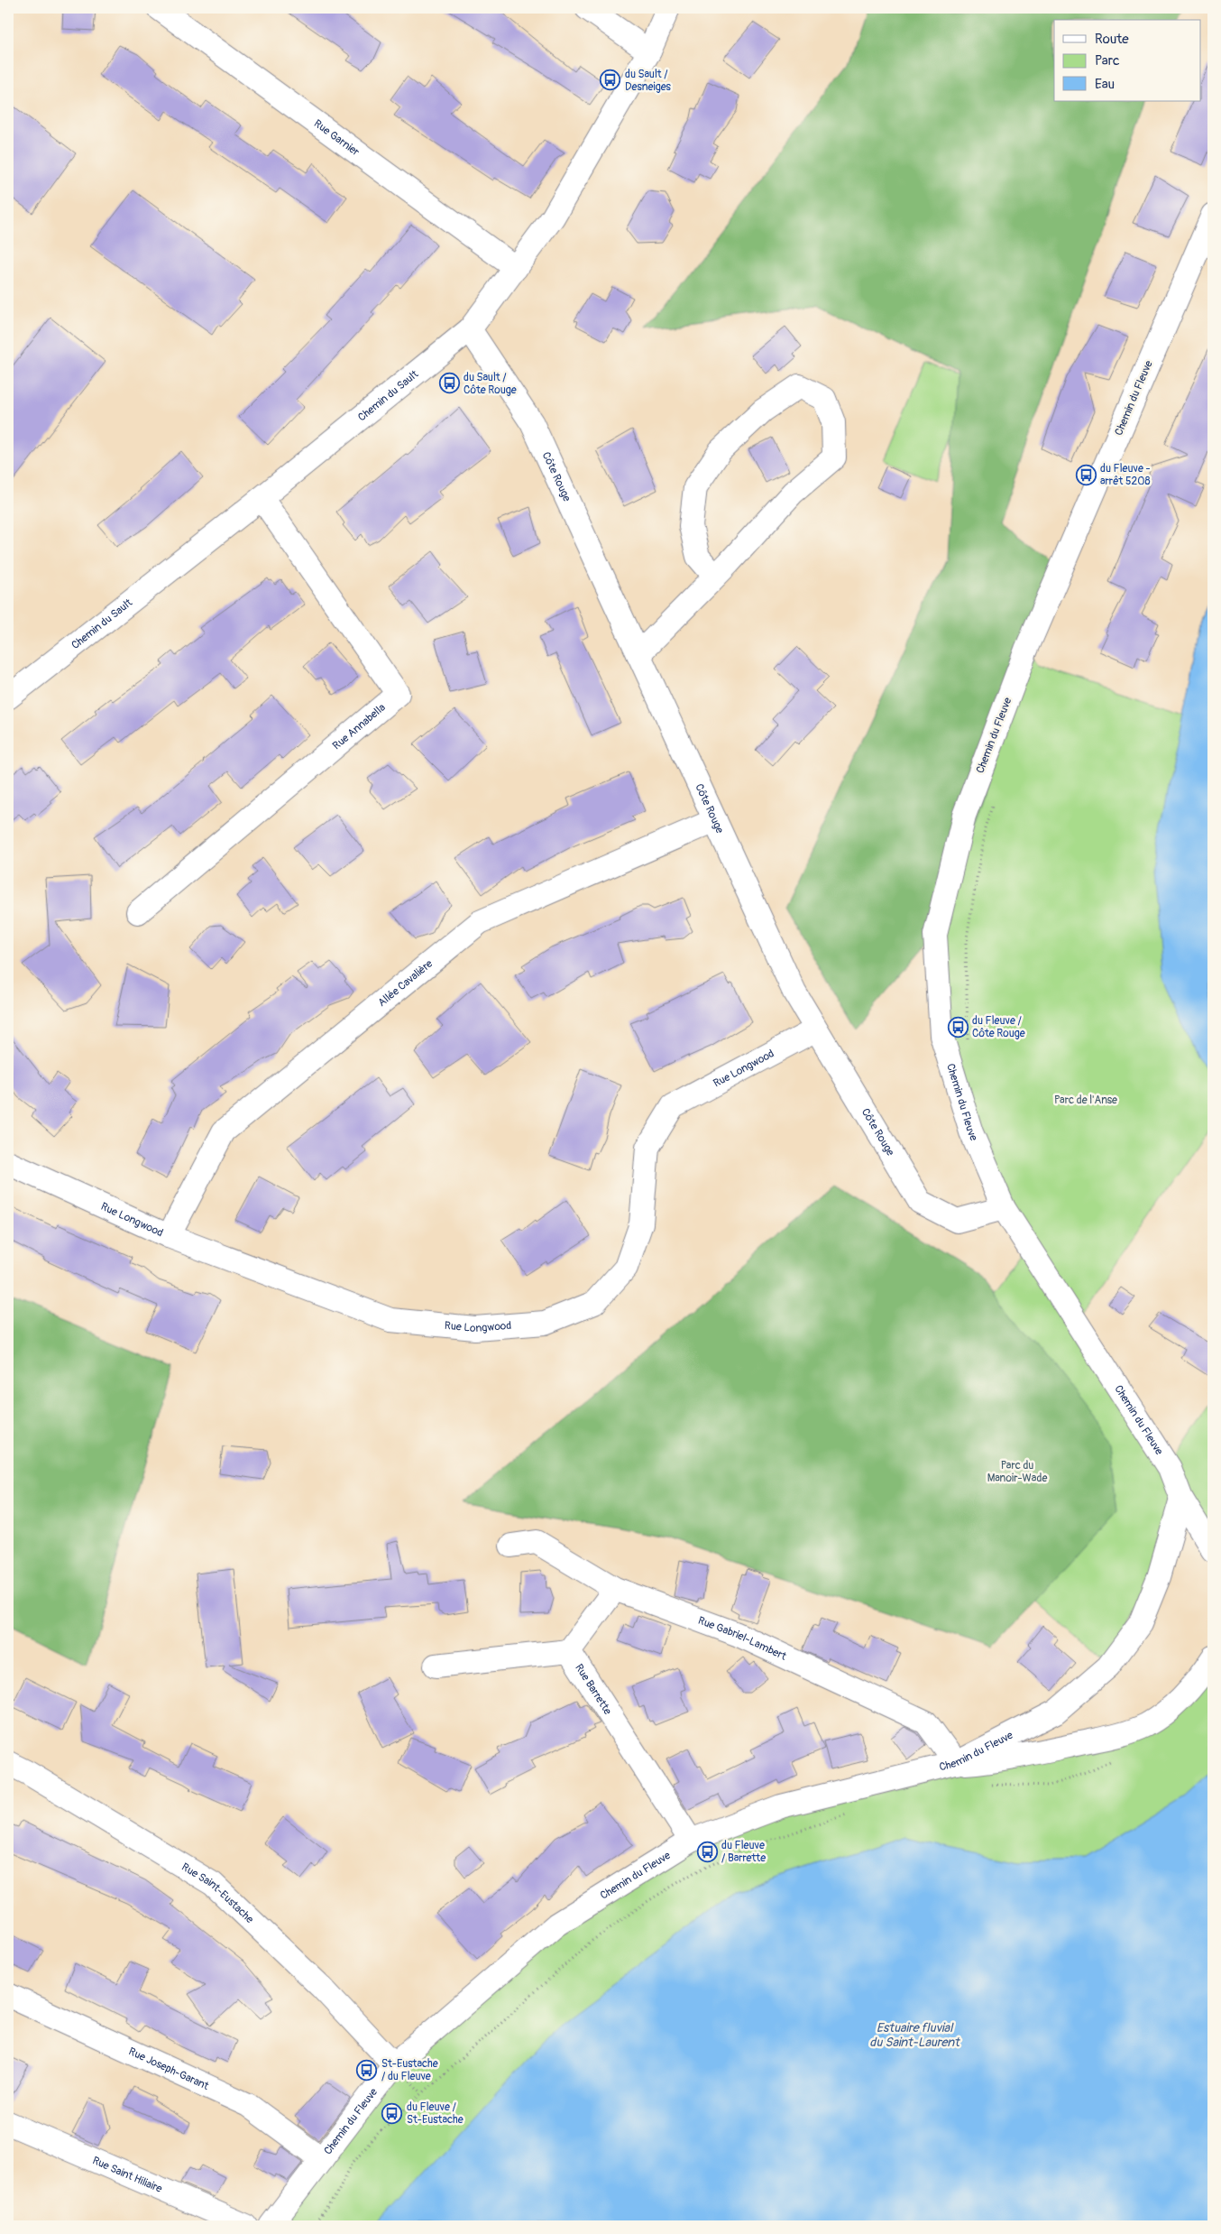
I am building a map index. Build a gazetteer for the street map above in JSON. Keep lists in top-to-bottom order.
{
  "streets": {
    "street": [
      "Rue Garnier",
      "Chemin du Sault",
      "Chemin du Fleuve",
      "Côte Rouge",
      "Rue Annabella",
      "Allée Cavalière",
      "Rue Longwood",
      "Rue Gabriel-Lambert",
      "Rue Barrette",
      "Rue Saint-Eustache",
      "Rue Joseph-Garant",
      "Rue Saint Hiliaire"
    ]
  },
  "crossings": [
    ["Rue Garnier", "Chemin du Sault"],
    ["Chemin du Sault", "Côte Rouge"],
    ["Chemin du Sault", "Rue Annabella"],
    ["Chemin du Fleuve", "Côte Rouge"],
    ["Chemin du Fleuve", "Rue Gabriel-Lambert"],
    ["Chemin du Fleuve", "Rue Barrette"],
    ["Chemin du Fleuve", "Rue Saint-Eustache"],
    ["Chemin du Fleuve", "Rue Joseph-Garant"],
    ["Côte Rouge", "Allée Cavalière"],
    ["Côte Rouge", "Rue Longwood"],
    ["Allée Cavalière", "Rue Longwood"]
  ],
  "water": ["Estuaire fluvial du Saint-Laurent"],
  "parks": ["Parc de l'Anse", "Parc du Manoir-Wade"],
  "places": {
    "bus stop": [
      "du Sault / Desneiges",
      "du Sault / Côte Rouge",
      "du Fleuve - arrêt 5208",
      "du Fleuve / Côte Rouge",
      "du Fleuve / Barrette",
      "St-Eustache / du Fleuve",
      "du Fleuve / St-Eustache"
    ]
  },
  "legend": ["Route", "Parc", "Eau"]
}
